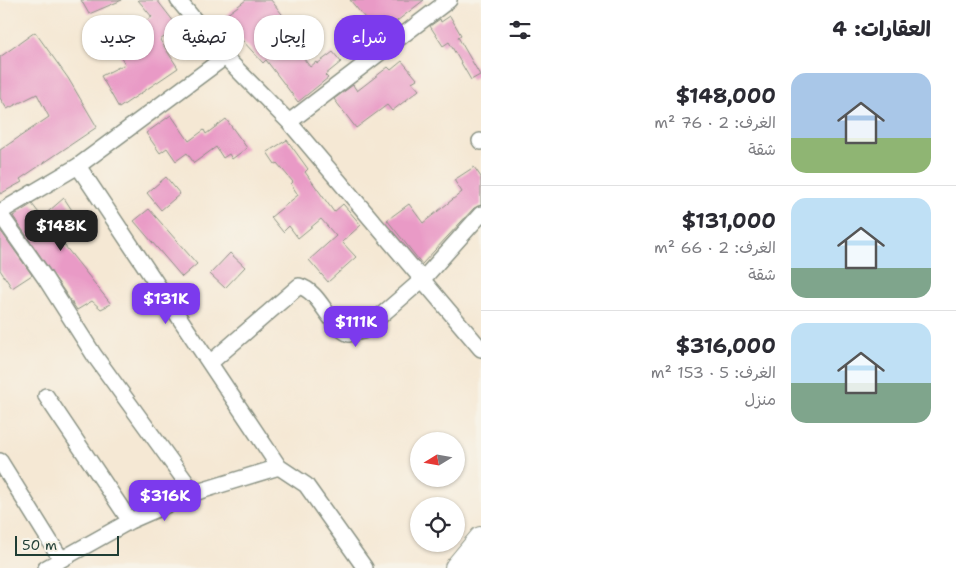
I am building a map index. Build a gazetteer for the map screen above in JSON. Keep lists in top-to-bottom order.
{
  "scale_bar": "50 m",
  "north": "left",
  "page": {
    "heading": "العقارات: 4",
    "chip": [
      "شراء",
      "إيجار",
      "تصفية",
      "جديد"
    ],
    "list": [
      {
        "name": "$148,000",
        "note": "الغرف: 2 · 76 m² · شقة"
      },
      {
        "name": "$131,000",
        "note": "الغرف: 2 · 66 m² · شقة"
      },
      {
        "name": "$316,000",
        "note": "الغرف: 5 · 153 m² · منزل"
      }
    ],
    "price": [
      "$148K",
      "$131K",
      "$111K",
      "$316K"
    ],
    "scale": "50 m"
  }
}
